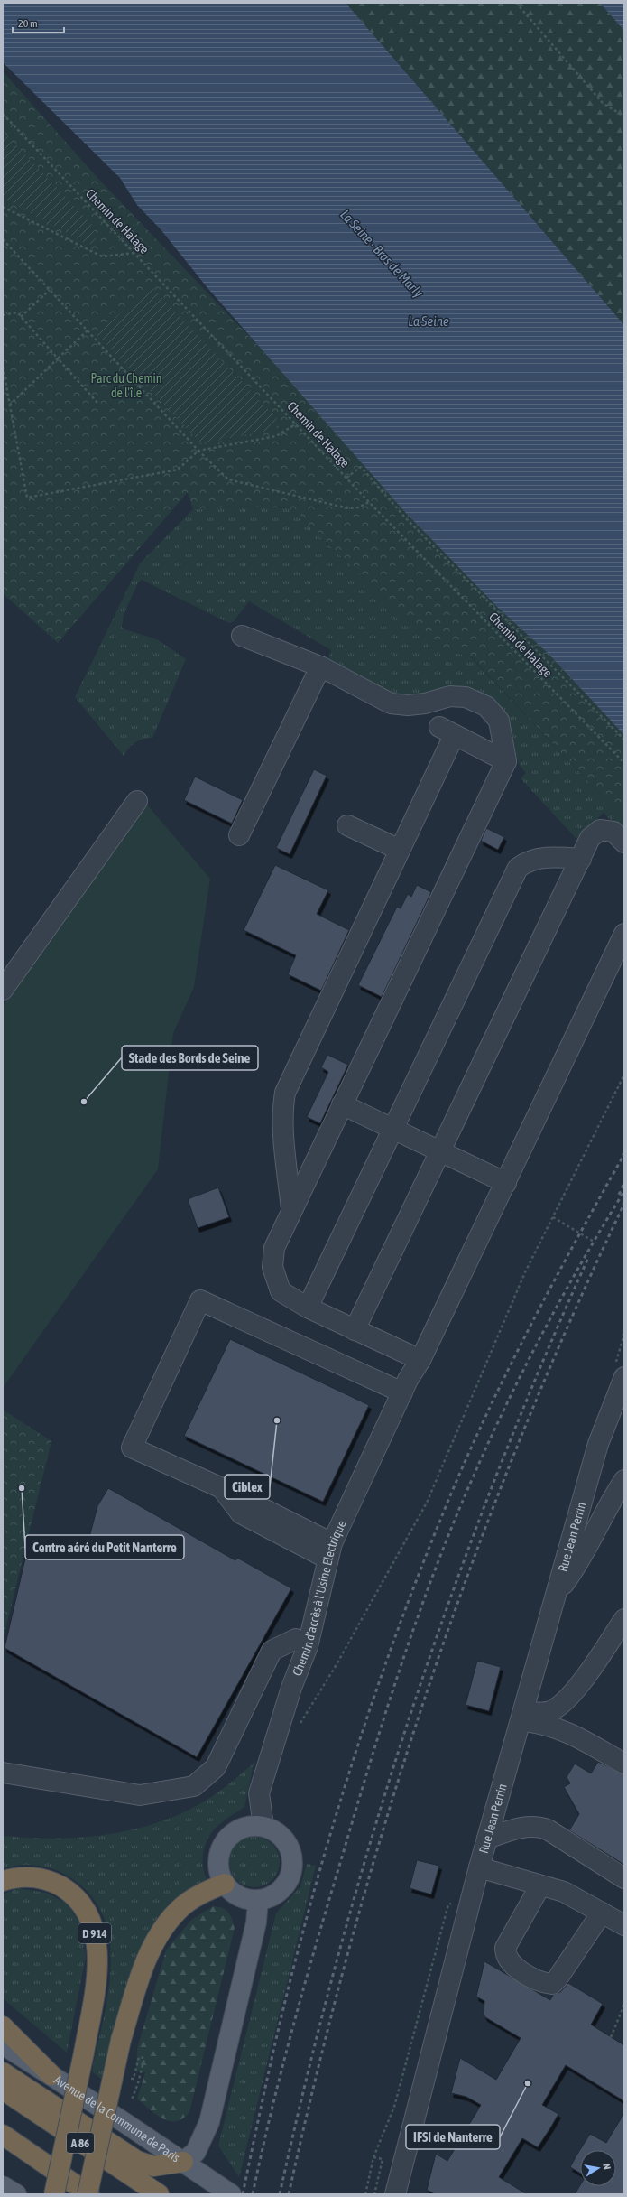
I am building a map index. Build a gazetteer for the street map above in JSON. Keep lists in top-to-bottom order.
{
  "streets": {
    "highway": ["D 914", "A 86"],
    "main road": ["Avenue de la Commune de Paris"],
    "street": ["Rue Jean Perrin", "Chemin d'accès à l'Usine Electrique"],
    "path": ["Chemin de Halage"]
  },
  "water": ["La Seine - Bras de Marly", "La Seine"],
  "parks": ["Parc du Chemin de l'île"],
  "places": [
    "Stade des Bords de Seine",
    "Ciblex",
    "Centre aéré du Petit Nanterre",
    "IFSI de Nanterre"
  ],
  "scale_bar": "20 m",
  "north": "right"
}
